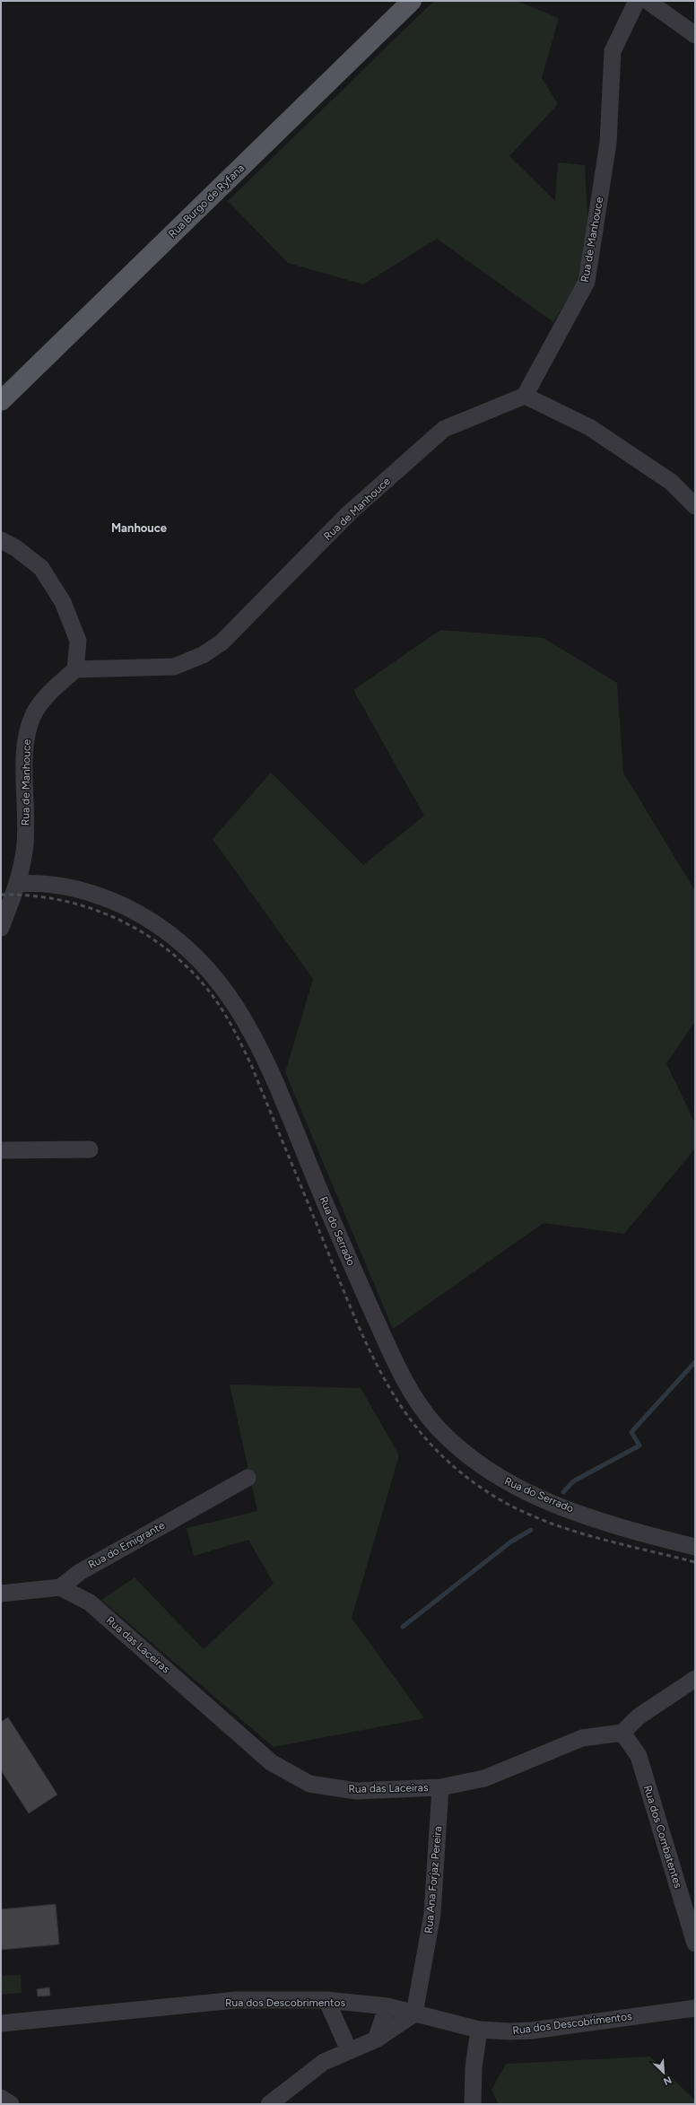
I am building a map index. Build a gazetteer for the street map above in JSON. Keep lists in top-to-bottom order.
{
  "streets": {
    "main road": ["Rua Burgo de Ryfana"],
    "street": [
      "Rua de Manhouce",
      "Rua do Serrado",
      "Rua do Emigrante",
      "Rua das Laceiras",
      "Rua dos Combatentes",
      "Rua Ana Forjaz Pereira",
      "Rua dos Descobrimentos"
    ]
  },
  "crossings": [
    ["Rua de Manhouce", "Rua do Serrado"],
    ["Rua do Emigrante", "Rua das Laceiras"],
    ["Rua das Laceiras", "Rua dos Combatentes"],
    ["Rua das Laceiras", "Rua Ana Forjaz Pereira"],
    ["Rua Ana Forjaz Pereira", "Rua dos Descobrimentos"]
  ],
  "districts": ["Manhouce"],
  "north": "bottom right"
}
